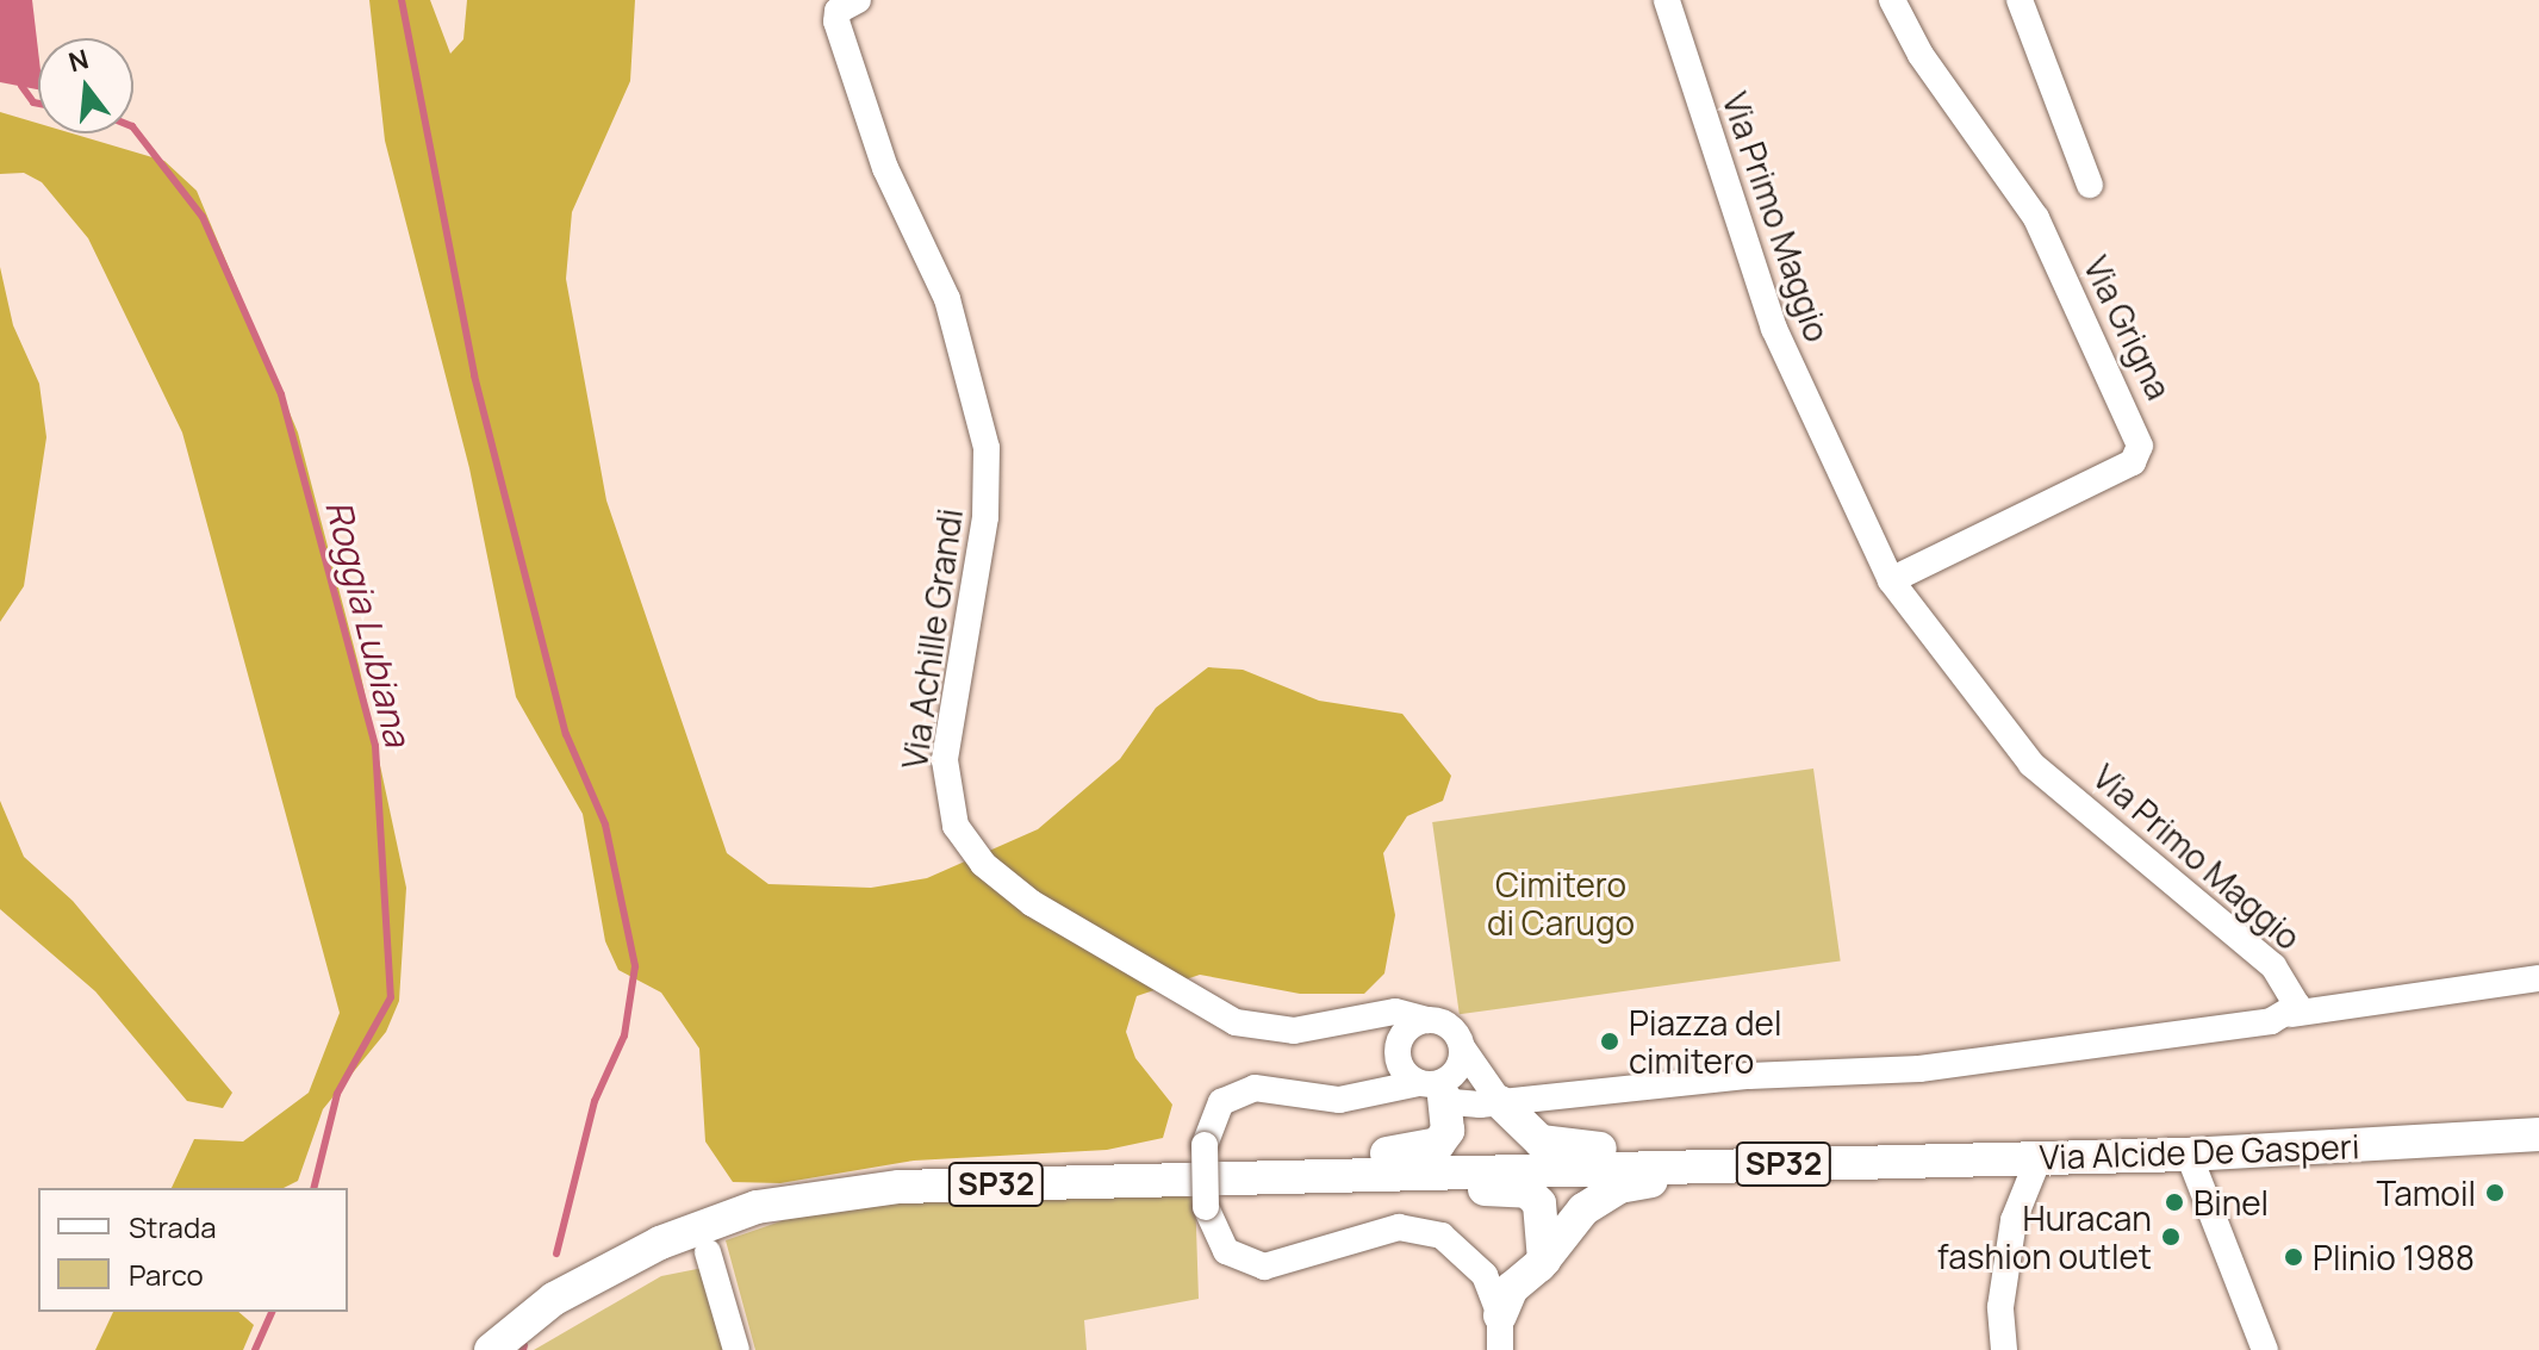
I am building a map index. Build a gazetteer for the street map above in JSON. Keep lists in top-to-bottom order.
{
  "streets": {
    "main road": ["Via Alcide De Gasperi", "SP32"],
    "street": ["Via Primo Maggio", "Via Grigna", "Via Achille Grandi"]
  },
  "crossings": [
    ["Via Primo Maggio", "Via Grigna"],
    ["Via Alcide De Gasperi", "SP32"]
  ],
  "water": ["Roggia Lubiana"],
  "parks": ["Cimitero di Carugo"],
  "places": [
    "Piazza del cimitero",
    "Tamoil",
    "Binel",
    "Huracan fashion outlet",
    "Plinio 1988"
  ],
  "legend": ["Strada", "Parco"],
  "north": "top"
}
